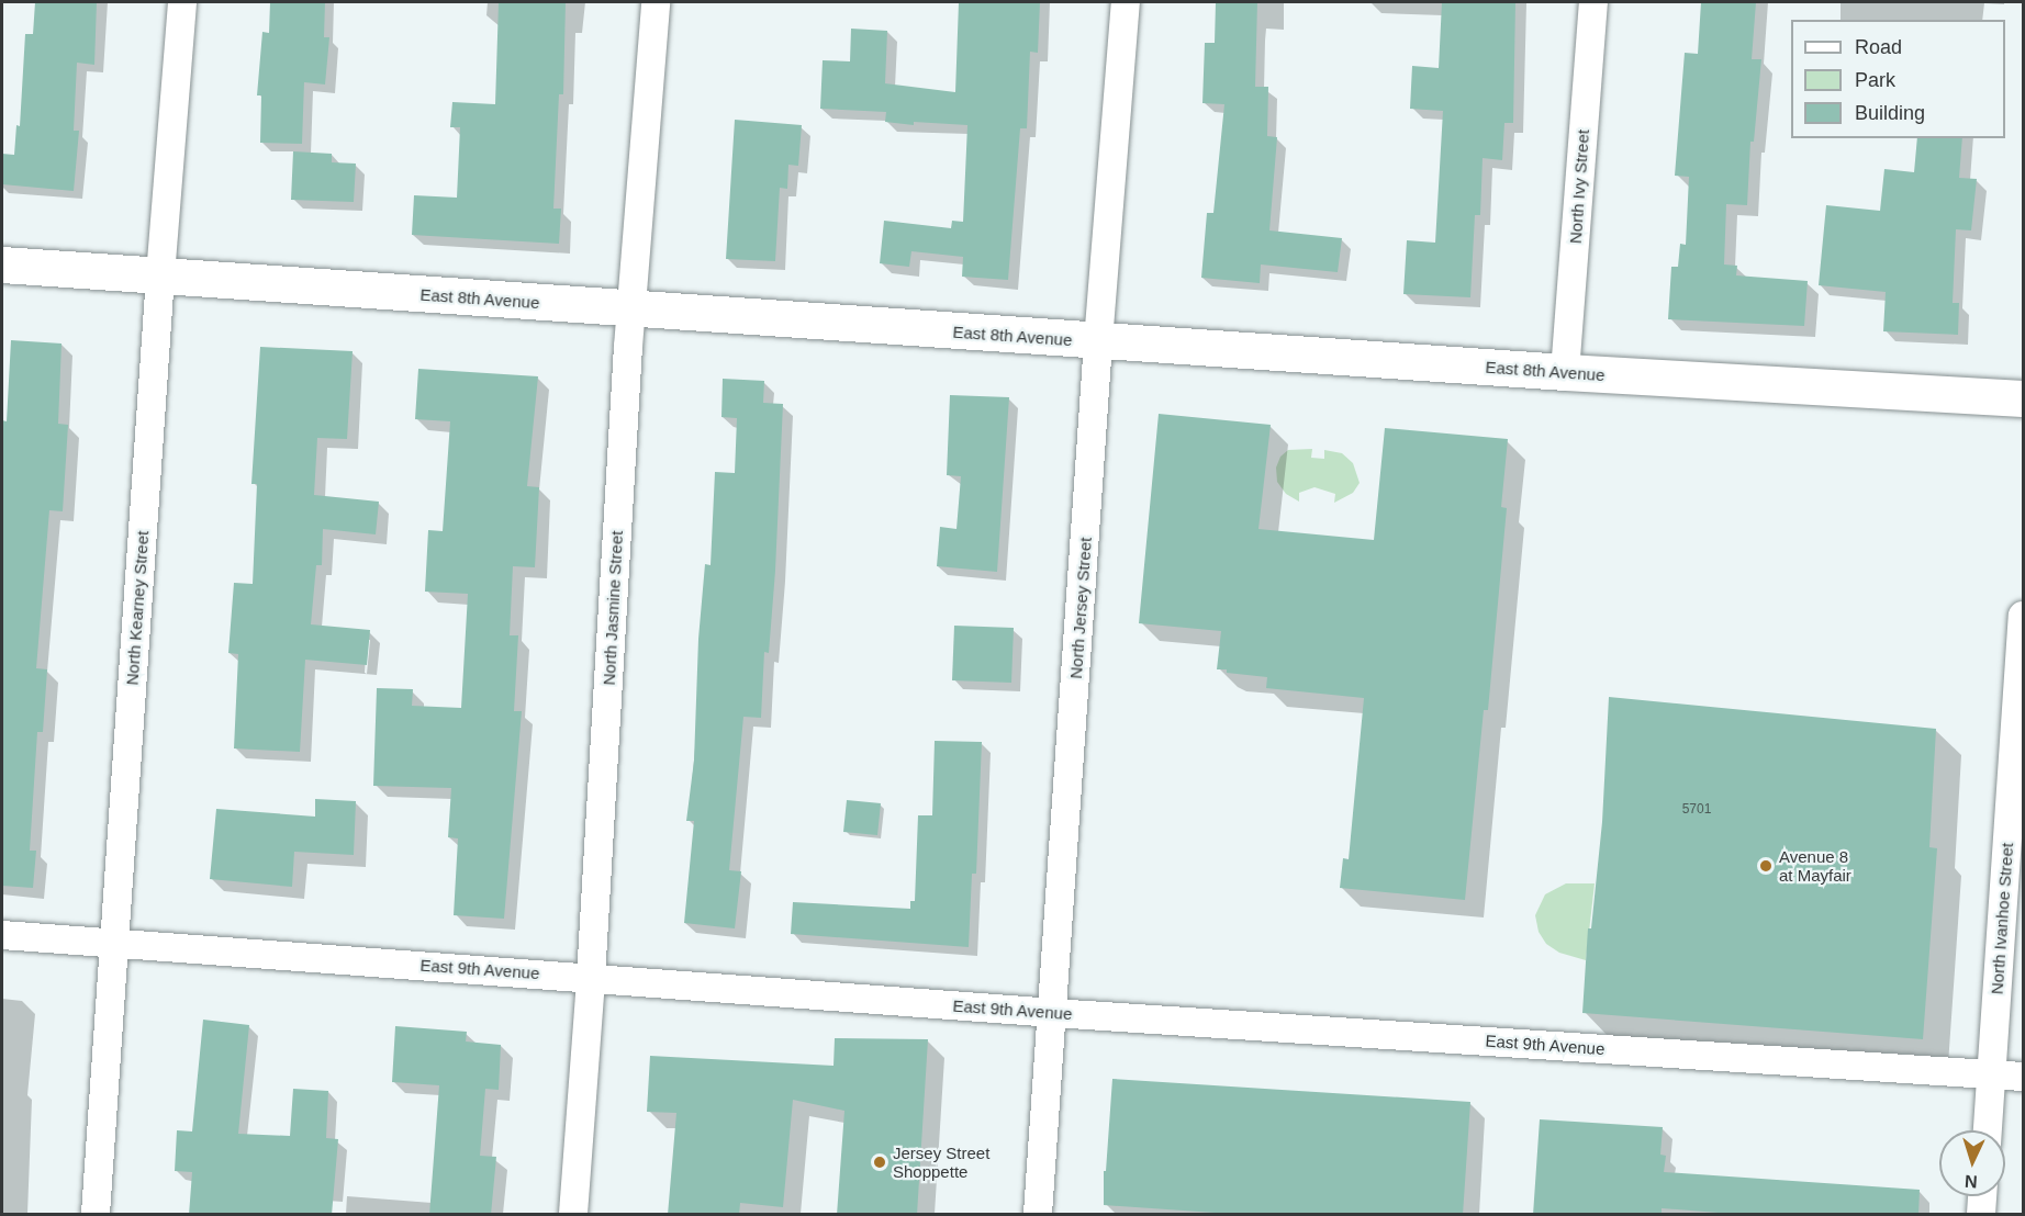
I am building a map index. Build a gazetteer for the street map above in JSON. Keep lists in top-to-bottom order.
{
  "streets": {
    "street": [
      "North Ivy Street",
      "East 8th Avenue",
      "North Kearney Street",
      "North Jasmine Street",
      "North Jersey Street",
      "North Ivanhoe Street",
      "East 9th Avenue"
    ]
  },
  "crossings": [
    ["North Ivy Street", "East 8th Avenue"],
    ["East 8th Avenue", "North Kearney Street"],
    ["East 8th Avenue", "North Jasmine Street"],
    ["East 8th Avenue", "North Jersey Street"],
    ["North Kearney Street", "East 9th Avenue"],
    ["North Jasmine Street", "East 9th Avenue"],
    ["North Jersey Street", "East 9th Avenue"],
    ["North Ivanhoe Street", "East 9th Avenue"]
  ],
  "places": ["Avenue 8 at Mayfair", "Jersey Street Shoppette"],
  "house_numbers": ["5701"],
  "legend": ["Road", "Park", "Building"],
  "north": "bottom"
}
